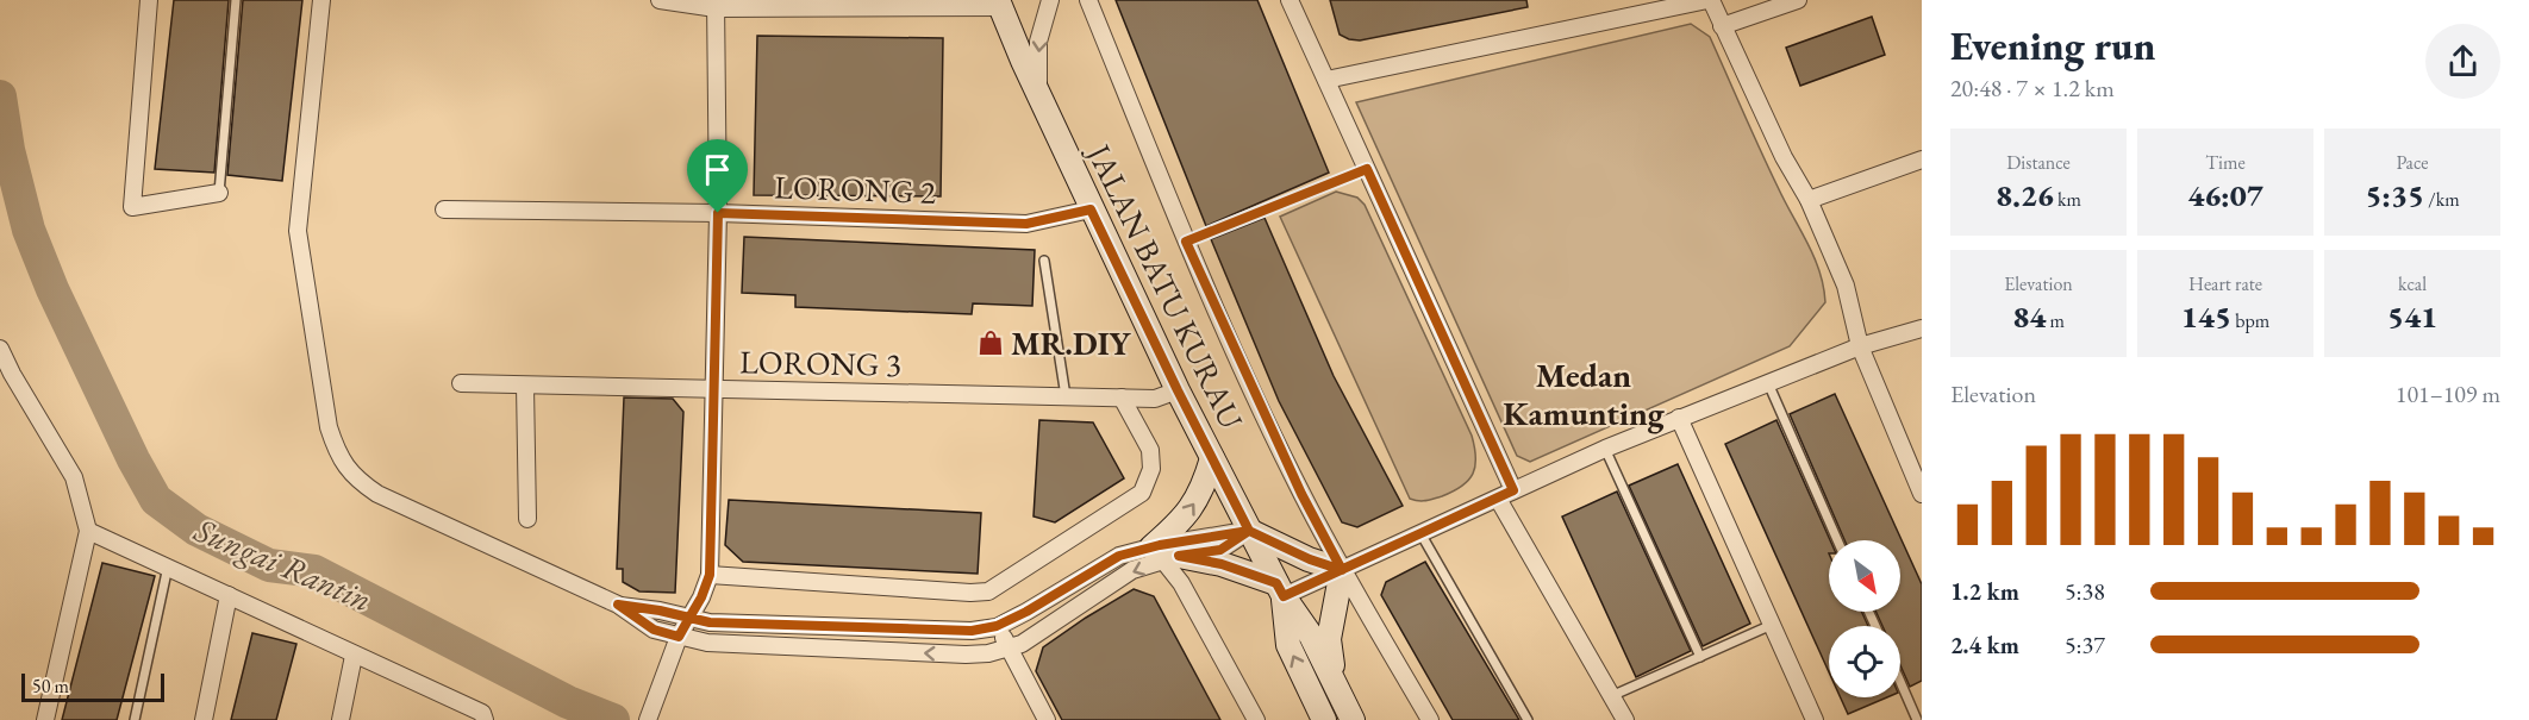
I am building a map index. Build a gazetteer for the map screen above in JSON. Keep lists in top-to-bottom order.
{
  "streets": {
    "main road": ["JALAN BATU KURAU"],
    "street": ["LORONG 2", "LORONG 3"]
  },
  "crossings": [
    ["LORONG 2", "JALAN BATU KURAU"],
    ["JALAN BATU KURAU", "LORONG 3"]
  ],
  "districts": ["Medan Kamunting"],
  "water": ["Sungai Rantin"],
  "places": {
    "shop": ["MR.DIY"]
  },
  "scale_bar": "50 m",
  "north": "bottom right",
  "page": {
    "heading": ["Evening run", "20:48 · 7 × 1.2 km"],
    "stats": [
      ["Distance", "8.26 km"],
      ["Time", "46:07"],
      ["Pace", "5:35 /km"],
      ["Elevation", "84 m"],
      ["Heart rate", "145 bpm"],
      ["kcal", "541"]
    ],
    "chart": ["Elevation", "101–109 m"],
    "list": [
      {
        "name": "1.2 km",
        "note": "5:38"
      },
      {
        "name": "2.4 km",
        "note": "5:37"
      }
    ],
    "scale": "50 m"
  }
}
